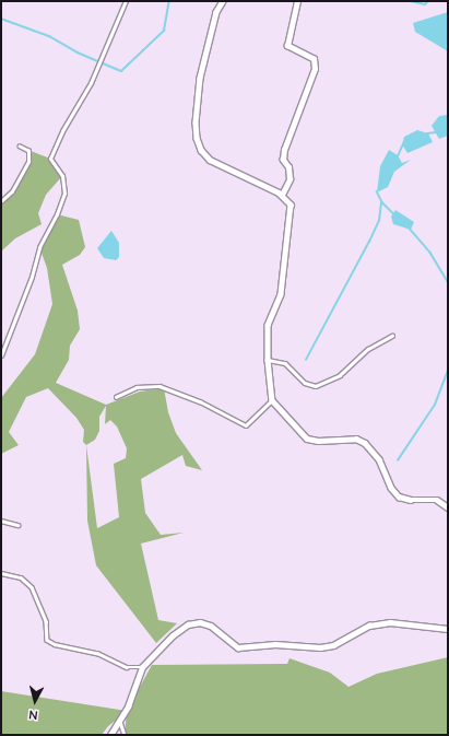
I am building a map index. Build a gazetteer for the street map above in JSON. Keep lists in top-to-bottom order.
{
  "north": "bottom"
}
